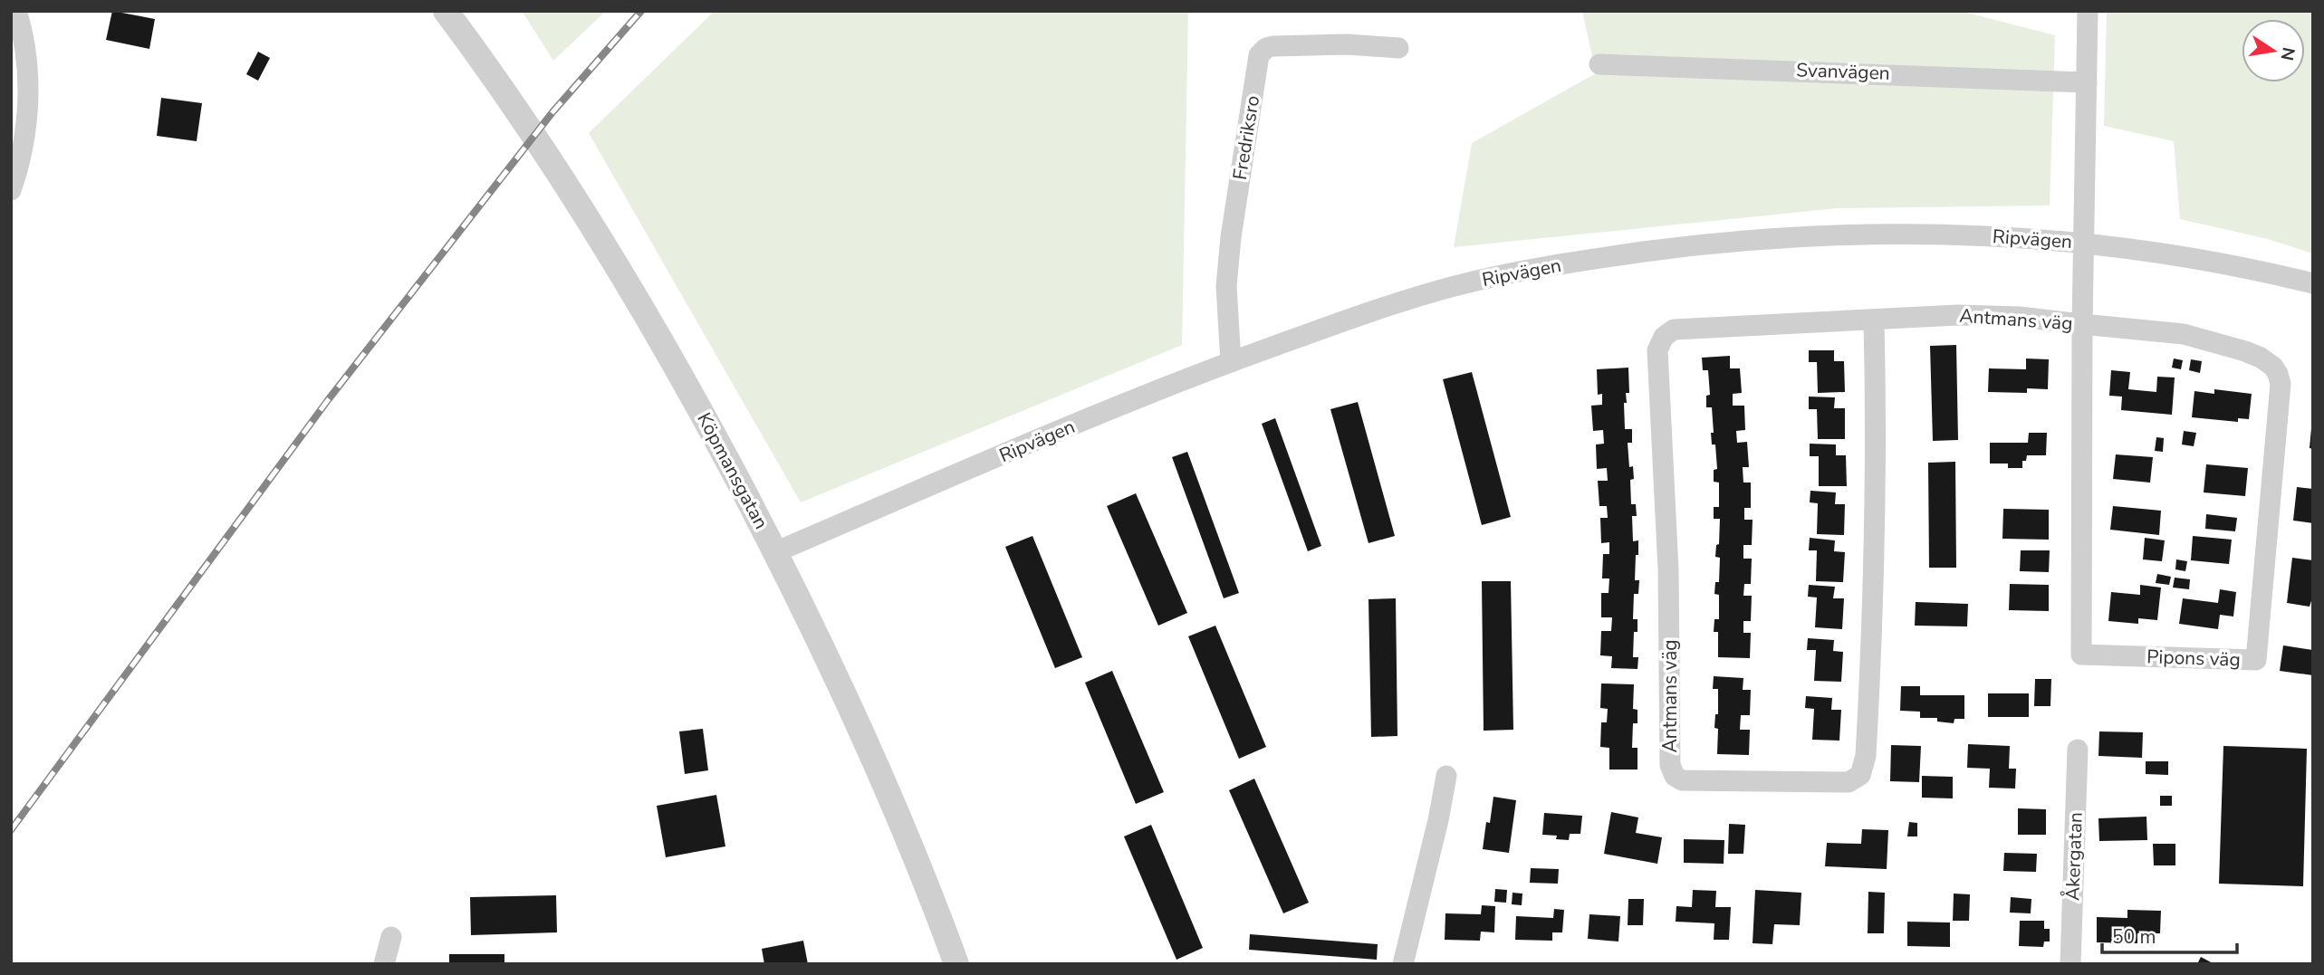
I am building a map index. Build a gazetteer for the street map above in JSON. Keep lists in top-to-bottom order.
{
  "streets": {
    "street": [
      "Svanvägen",
      "Fredriksro",
      "Ripvägen",
      "Antmans väg",
      "Köpmansgatan",
      "Pipons väg",
      "Åkergatan"
    ]
  },
  "crossings": [
    ["Svanvägen", "Pipons väg"],
    ["Fredriksro", "Ripvägen"],
    ["Ripvägen", "Köpmansgatan"],
    ["Ripvägen", "Pipons väg"],
    ["Antmans väg", "Pipons väg"]
  ],
  "scale_bar": "50 m",
  "north": "right"
}
